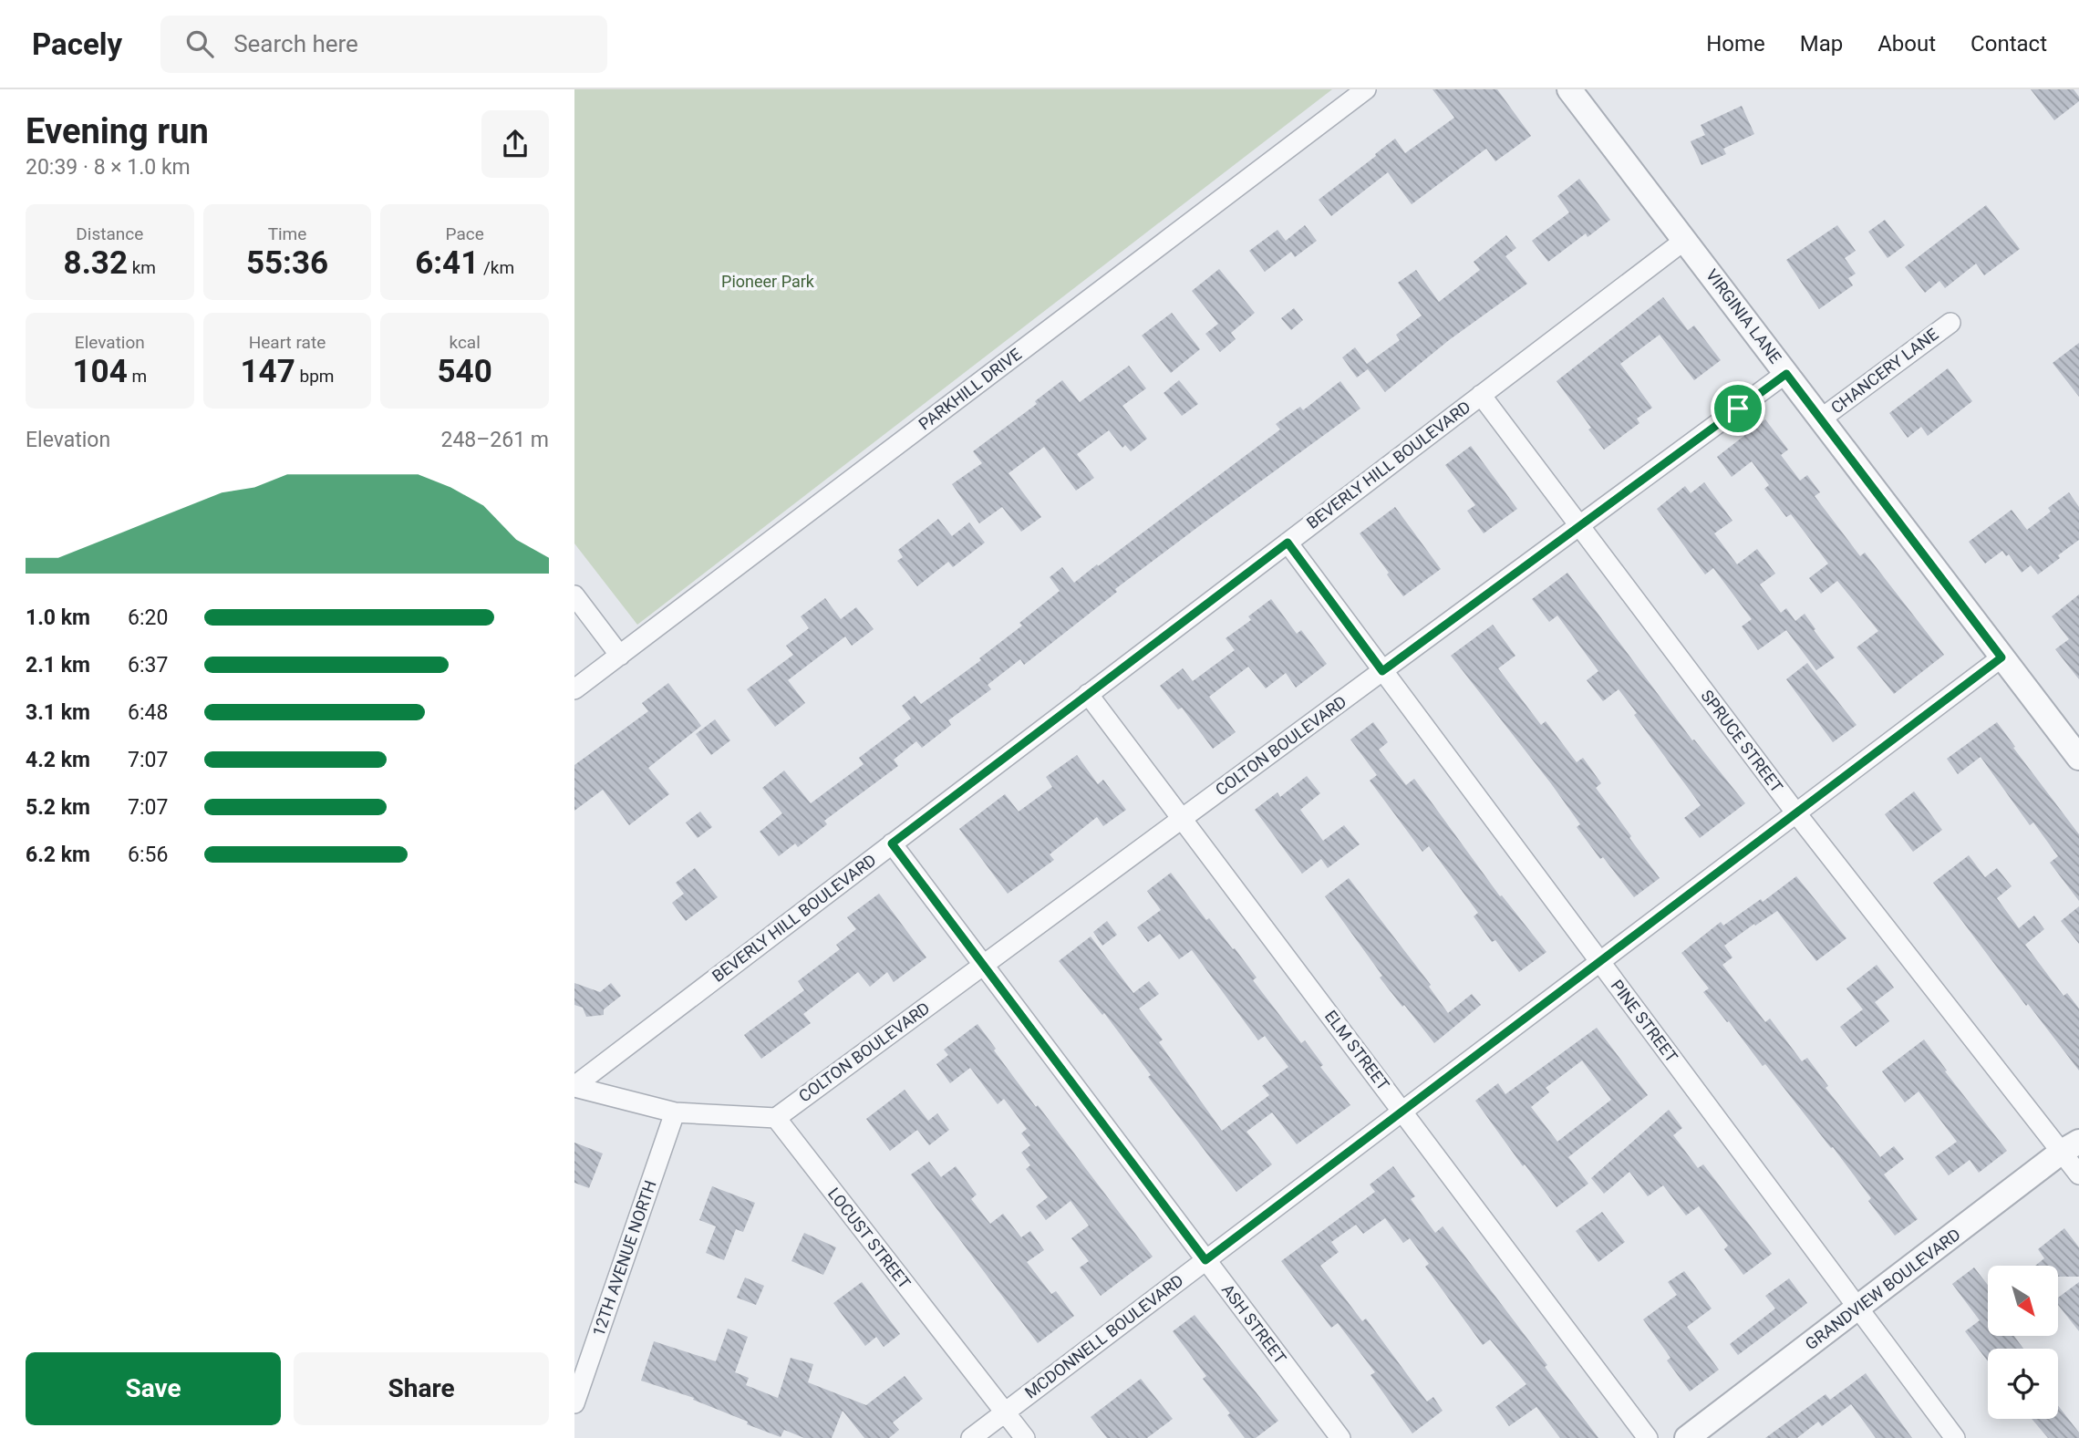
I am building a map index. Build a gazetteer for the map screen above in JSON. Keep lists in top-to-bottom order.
{
  "streets": {
    "street": [
      "VIRGINIA LANE",
      "CHANCERY LANE",
      "PARKHILL DRIVE",
      "BEVERLY HILL BOULEVARD",
      "SPRUCE STREET",
      "COLTON BOULEVARD",
      "PINE STREET",
      "ELM STREET",
      "LOCUST STREET",
      "12TH AVENUE NORTH",
      "GRANDVIEW BOULEVARD",
      "ASH STREET",
      "MCDONNELL BOULEVARD"
    ]
  },
  "crossings": [
    ["VIRGINIA LANE", "CHANCERY LANE"],
    ["VIRGINIA LANE", "BEVERLY HILL BOULEVARD"],
    ["VIRGINIA LANE", "COLTON BOULEVARD"],
    ["VIRGINIA LANE", "MCDONNELL BOULEVARD"],
    ["BEVERLY HILL BOULEVARD", "SPRUCE STREET"],
    ["BEVERLY HILL BOULEVARD", "PINE STREET"],
    ["BEVERLY HILL BOULEVARD", "ELM STREET"],
    ["BEVERLY HILL BOULEVARD", "ASH STREET"],
    ["SPRUCE STREET", "COLTON BOULEVARD"],
    ["SPRUCE STREET", "GRANDVIEW BOULEVARD"],
    ["SPRUCE STREET", "MCDONNELL BOULEVARD"],
    ["COLTON BOULEVARD", "PINE STREET"],
    ["COLTON BOULEVARD", "ELM STREET"],
    ["COLTON BOULEVARD", "LOCUST STREET"],
    ["COLTON BOULEVARD", "ASH STREET"],
    ["PINE STREET", "GRANDVIEW BOULEVARD"],
    ["PINE STREET", "MCDONNELL BOULEVARD"],
    ["ELM STREET", "MCDONNELL BOULEVARD"],
    ["LOCUST STREET", "MCDONNELL BOULEVARD"],
    ["ASH STREET", "MCDONNELL BOULEVARD"]
  ],
  "parks": ["Pioneer Park"],
  "north": "bottom right",
  "page": {
    "header": "Pacely",
    "search": "Search here",
    "nav": [
      "Home",
      "Map",
      "About",
      "Contact"
    ],
    "heading": ["Evening run", "20:39 · 8 × 1.0 km"],
    "stats": [
      ["Distance", "8.32 km"],
      ["Time", "55:36"],
      ["Pace", "6:41 /km"],
      ["Elevation", "104 m"],
      ["Heart rate", "147 bpm"],
      ["kcal", "540"]
    ],
    "chart": ["Elevation", "248–261 m"],
    "list": [
      {
        "name": "1.0 km",
        "note": "6:20"
      },
      {
        "name": "2.1 km",
        "note": "6:37"
      },
      {
        "name": "3.1 km",
        "note": "6:48"
      },
      {
        "name": "4.2 km",
        "note": "7:07"
      },
      {
        "name": "5.2 km",
        "note": "7:07"
      },
      {
        "name": "6.2 km",
        "note": "6:56"
      }
    ],
    "buttons": ["Save", "Share"]
  }
}
